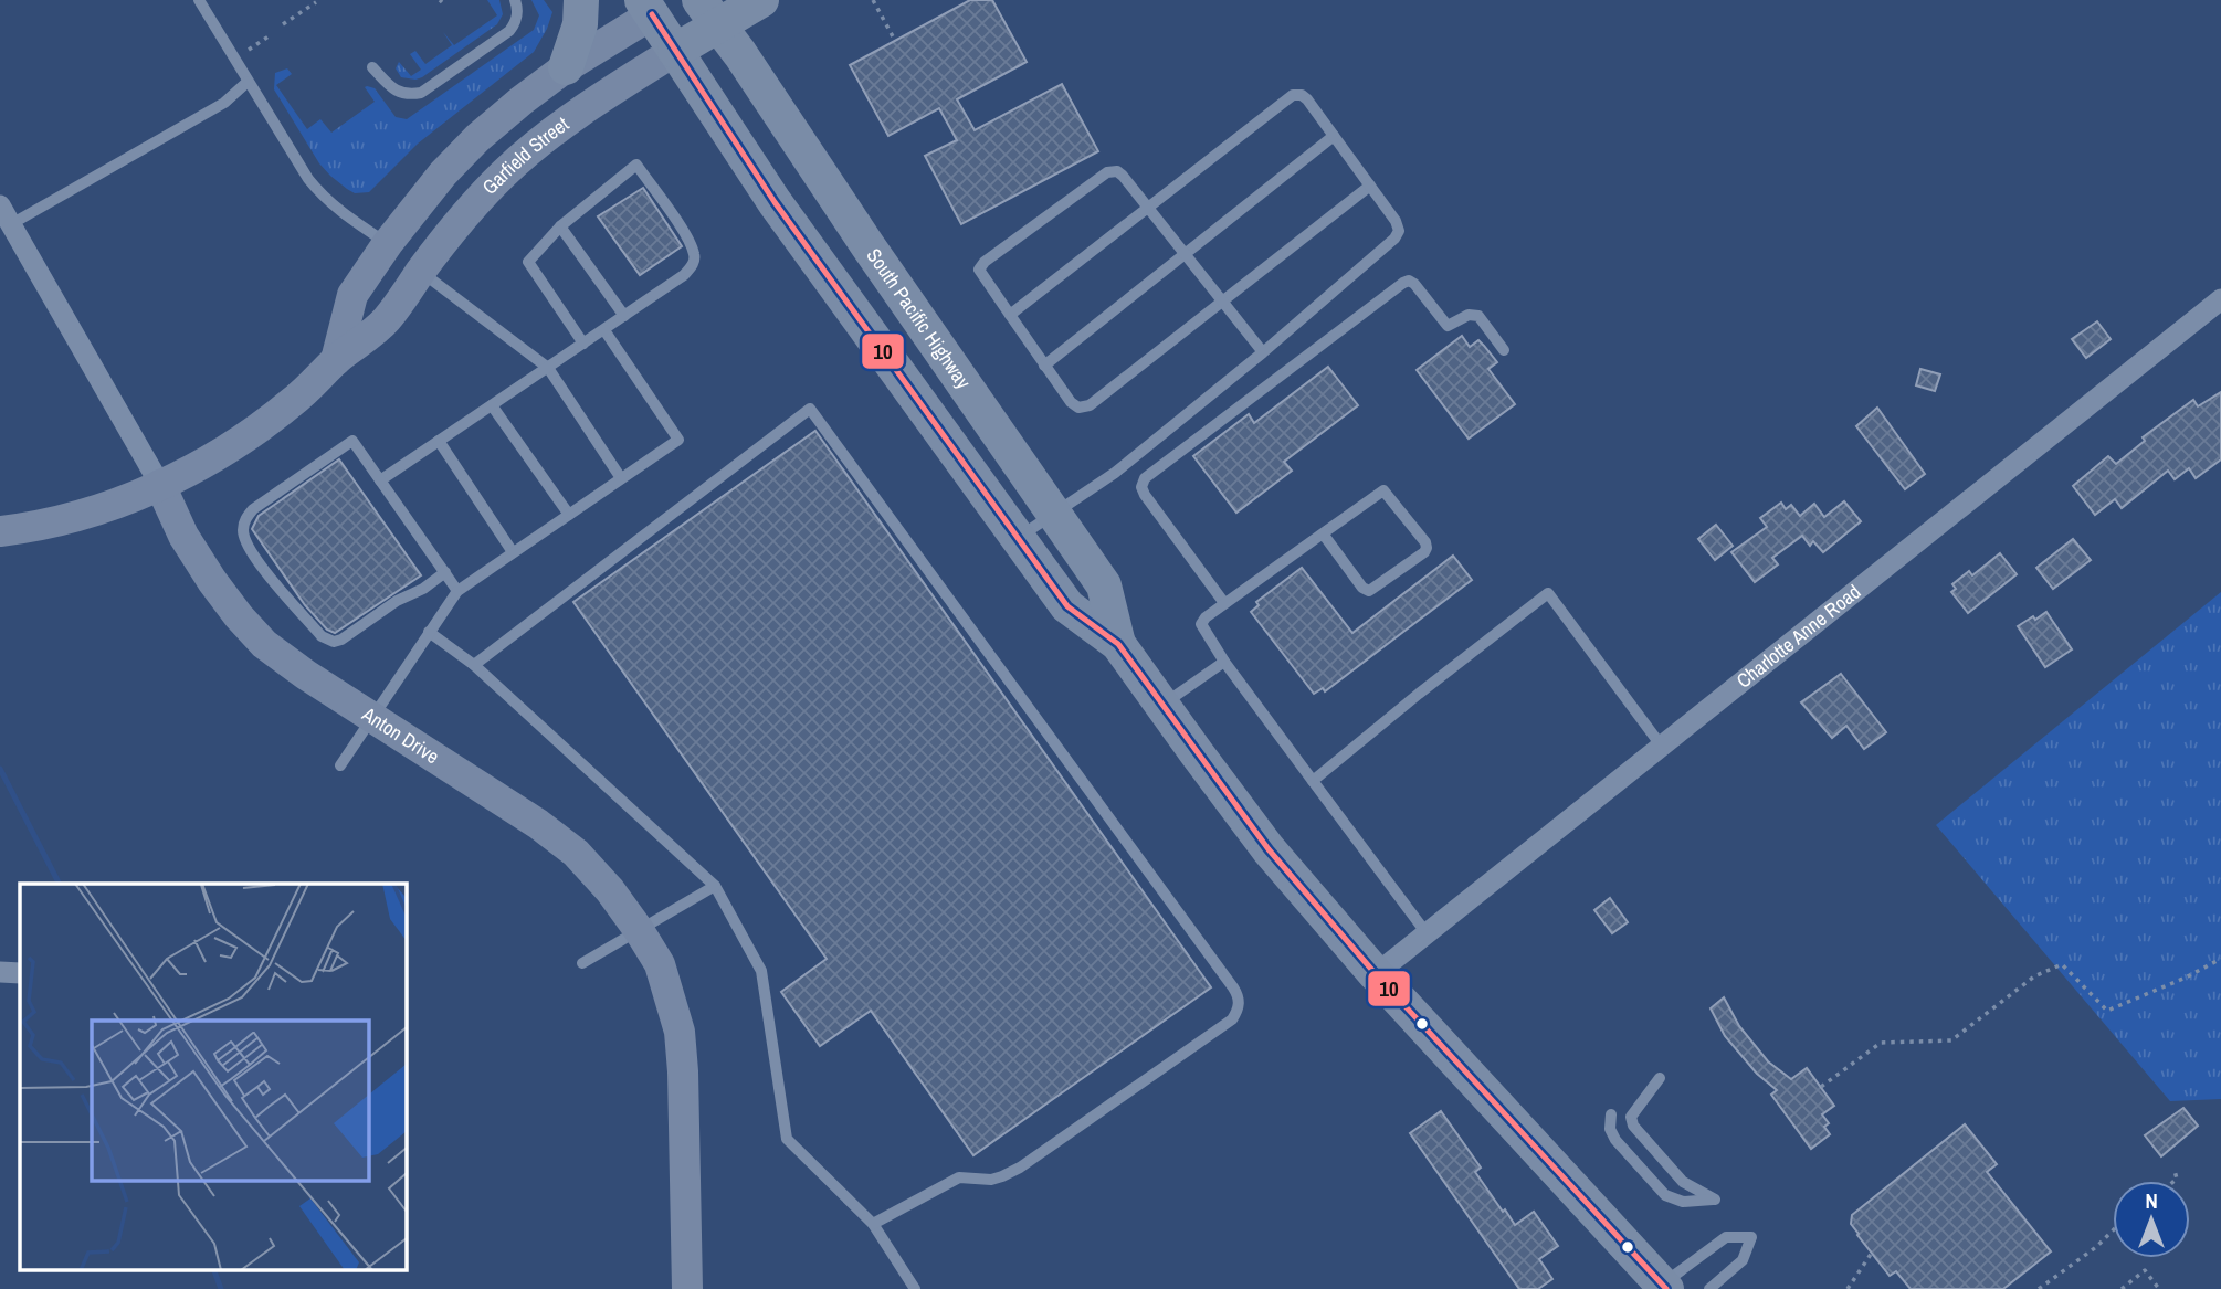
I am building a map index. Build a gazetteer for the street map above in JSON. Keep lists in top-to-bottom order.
{
  "streets": {
    "main road": ["Garfield Street", "South Pacific Highway", "Anton Drive"],
    "street": ["Charlotte Anne Road"]
  },
  "crossings": [
    ["Garfield Street", "South Pacific Highway"],
    ["Garfield Street", "Anton Drive"],
    ["South Pacific Highway", "Charlotte Anne Road"]
  ],
  "lines": ["transit line 10"],
  "north": "top"
}
